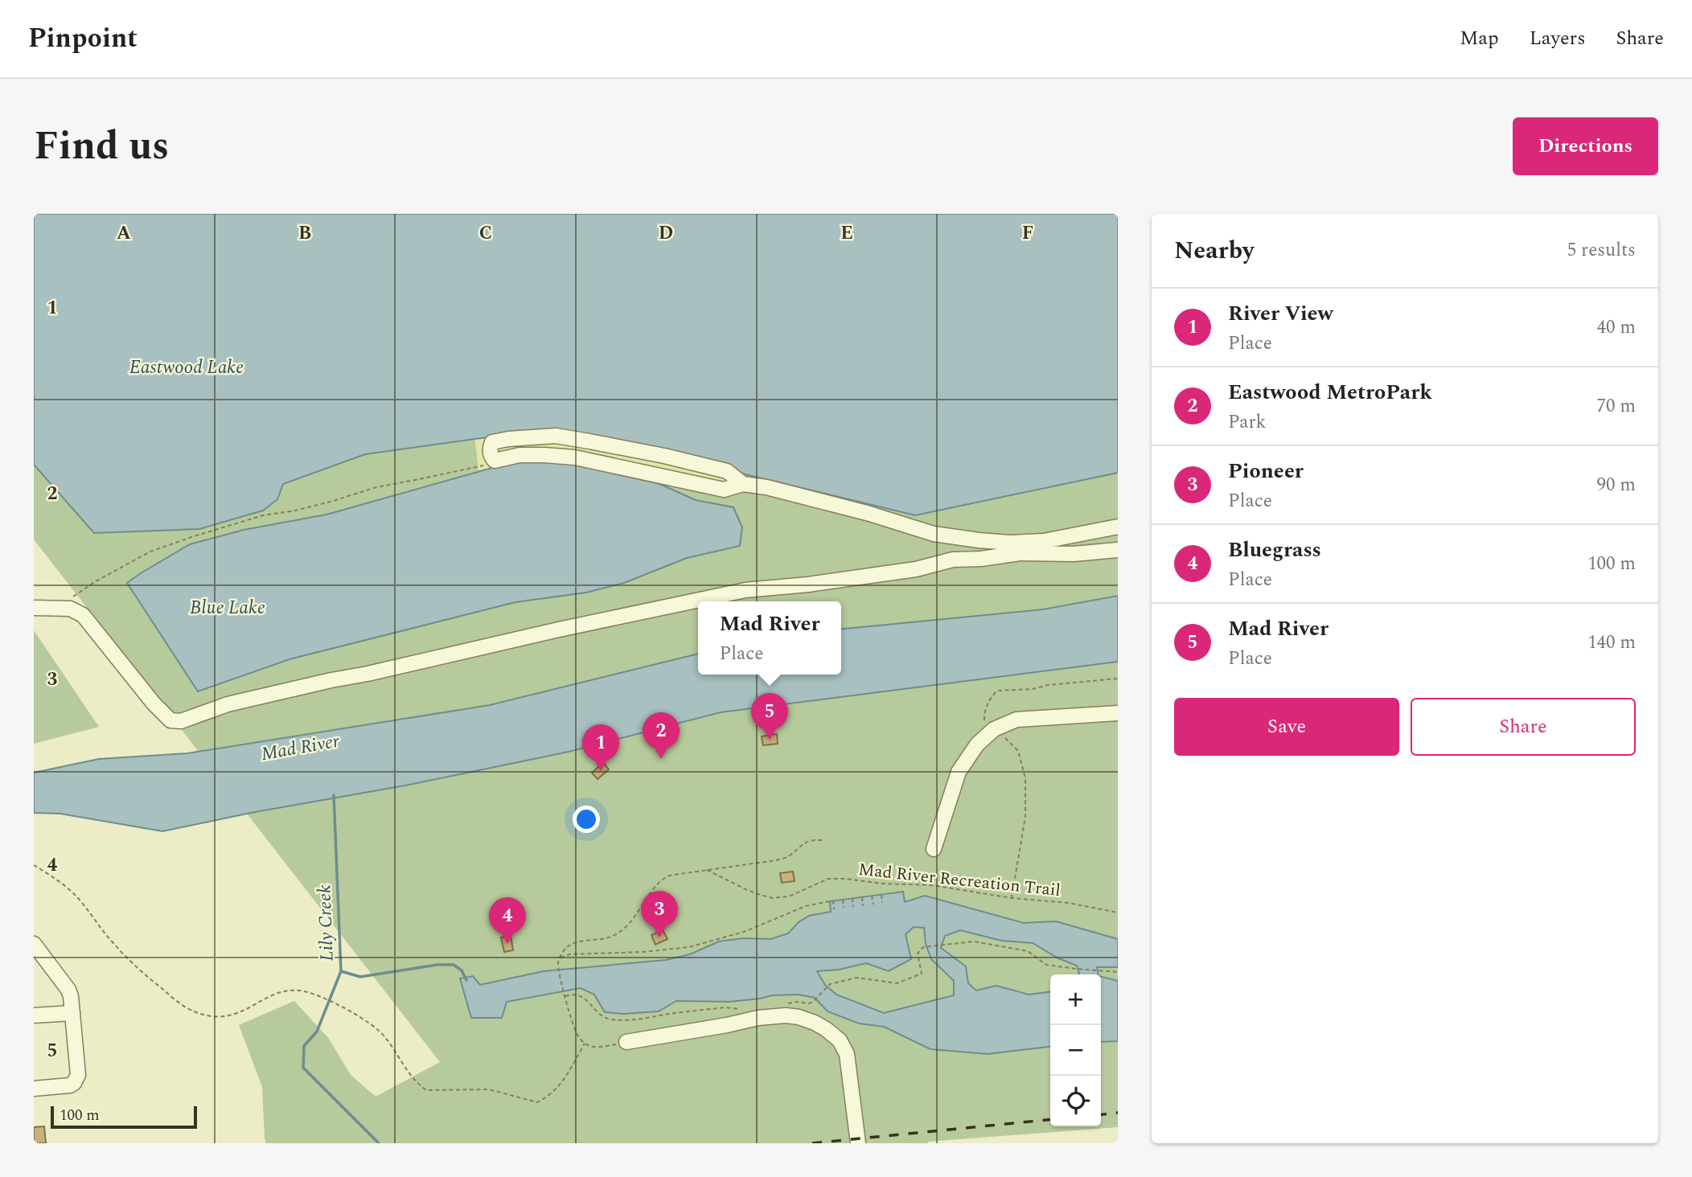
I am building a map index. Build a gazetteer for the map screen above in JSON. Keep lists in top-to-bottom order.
{
  "streets": {
    "path": ["Mad River Recreation Trail"]
  },
  "water": [
    "Eastwood Lake",
    "Blue Lake",
    "Mad River",
    "Lily Creek"
  ],
  "scale_bar": "100 m",
  "page": {
    "header": "Pinpoint",
    "nav": ["Map", "Layers", "Share"],
    "title": "Find us",
    "buttons": [
      "Directions",
      ["Save", "Share"]
    ],
    "heading": ["Nearby", "5 results"],
    "list": [
      {
        "mark": "1",
        "name": "River View",
        "note": "Place",
        "value": "40 m"
      },
      {
        "mark": "2",
        "name": "Eastwood MetroPark",
        "note": "Park",
        "value": "70 m"
      },
      {
        "mark": "3",
        "name": "Pioneer",
        "note": "Place",
        "value": "90 m"
      },
      {
        "mark": "4",
        "name": "Bluegrass",
        "note": "Place",
        "value": "100 m"
      },
      {
        "mark": "5",
        "name": "Mad River",
        "note": "Place",
        "value": "140 m"
      }
    ],
    "popup": ["Mad River", "Place"],
    "pins": [
      "5",
      "2",
      "1",
      "3",
      "4"
    ],
    "map_buttons": ["+", "−"],
    "scale": "100 m"
  },
  "grid": {
    "columns": [
      "A",
      "B",
      "C",
      "D",
      "E",
      "F"
    ],
    "rows": [
      "1",
      "2",
      "3",
      "4",
      "5"
    ]
  }
}
